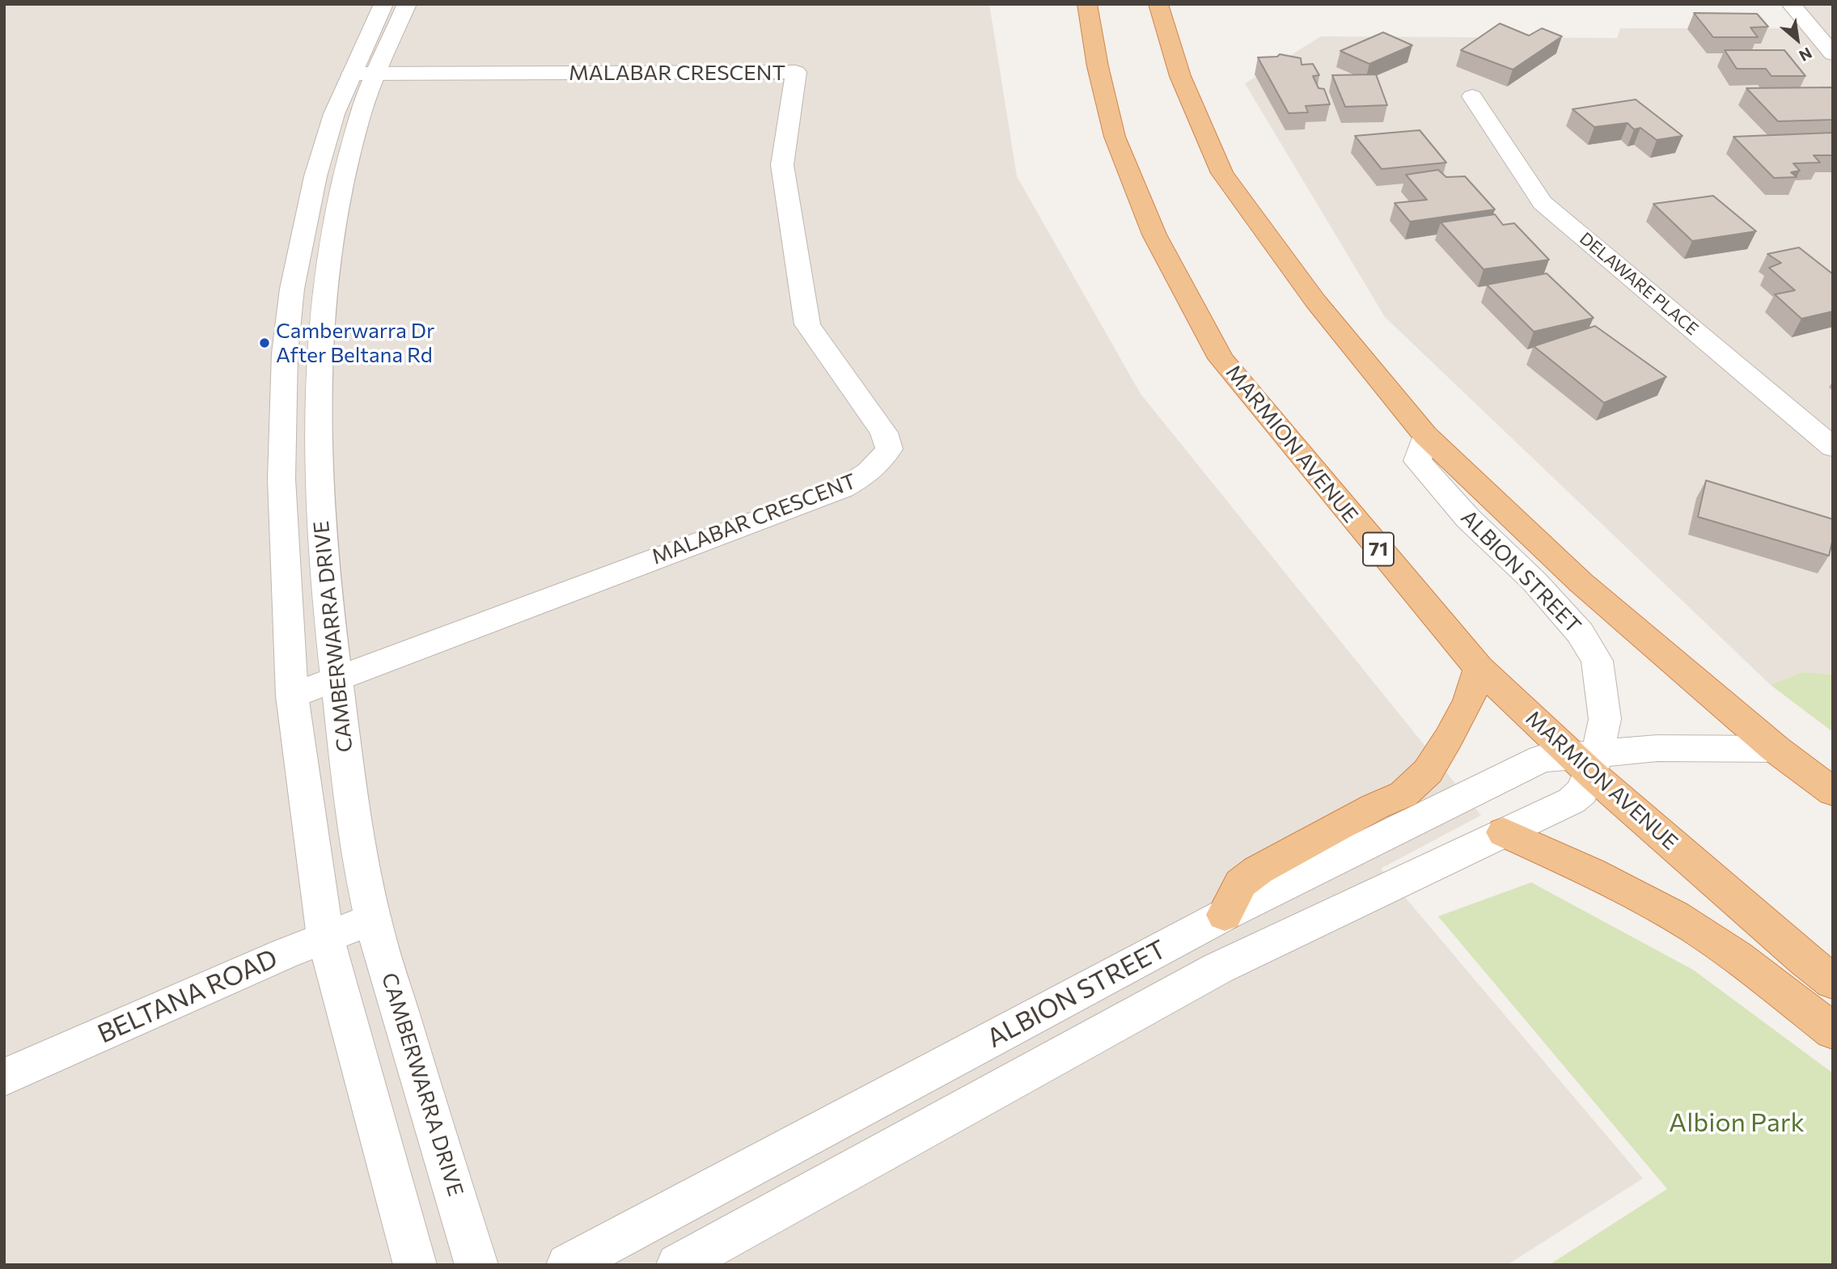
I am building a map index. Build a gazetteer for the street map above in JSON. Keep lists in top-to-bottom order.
{
  "streets": {
    "highway": ["MARMION AVENUE", "71"],
    "street": [
      "MALABAR CRESCENT",
      "DELAWARE PLACE",
      "ALBION STREET",
      "CAMBERWARRA DRIVE",
      "BELTANA ROAD"
    ]
  },
  "crossings": [
    ["MALABAR CRESCENT", "CAMBERWARRA DRIVE"],
    ["MARMION AVENUE", "ALBION STREET"],
    ["CAMBERWARRA DRIVE", "BELTANA ROAD"]
  ],
  "parks": ["Albion Park"],
  "places": ["Camberwarra Dr After Beltana Rd"],
  "north": "bottom right"
}
